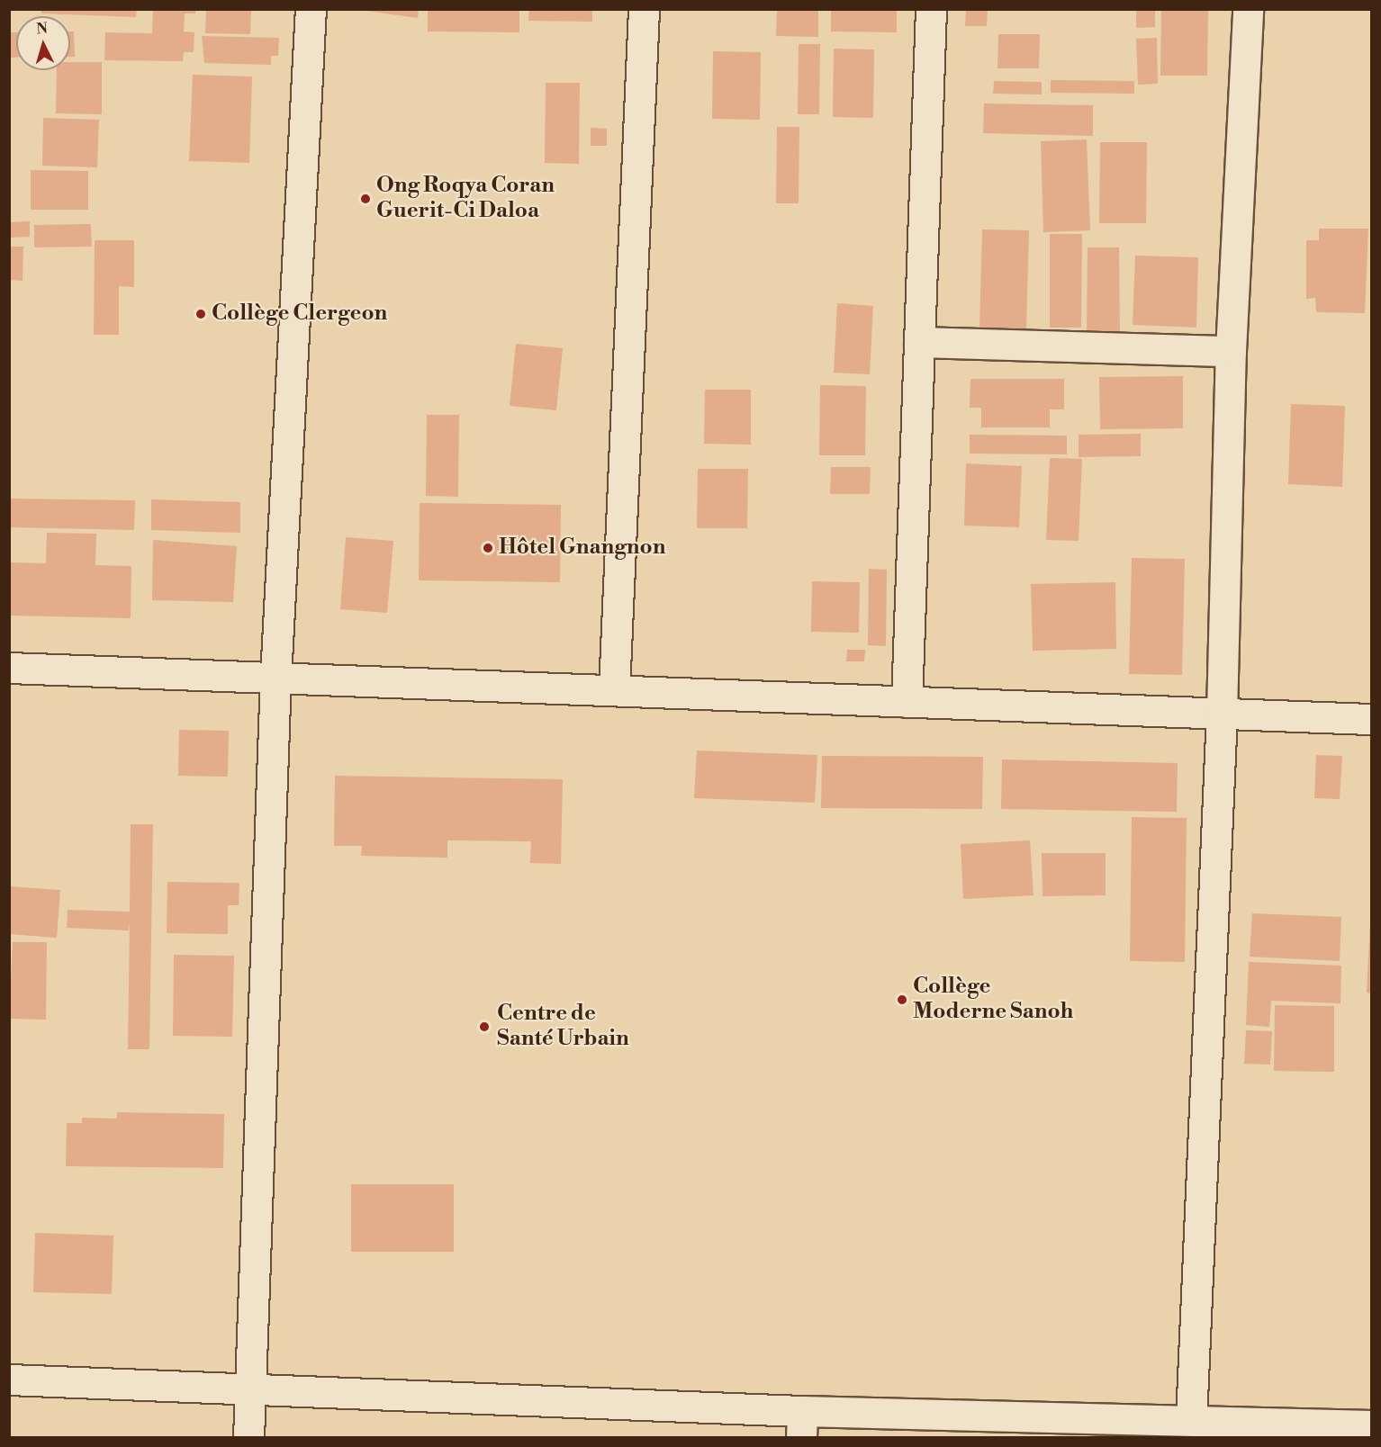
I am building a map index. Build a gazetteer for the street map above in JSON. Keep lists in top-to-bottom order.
{
  "places": [
    "Ong Roqya Coran Guerit-Ci Daloa",
    "Collège Clergeon",
    "Hôtel Gnangnon",
    "Collège Moderne Sanoh",
    "Centre de Santé Urbain"
  ],
  "north": "top"
}
